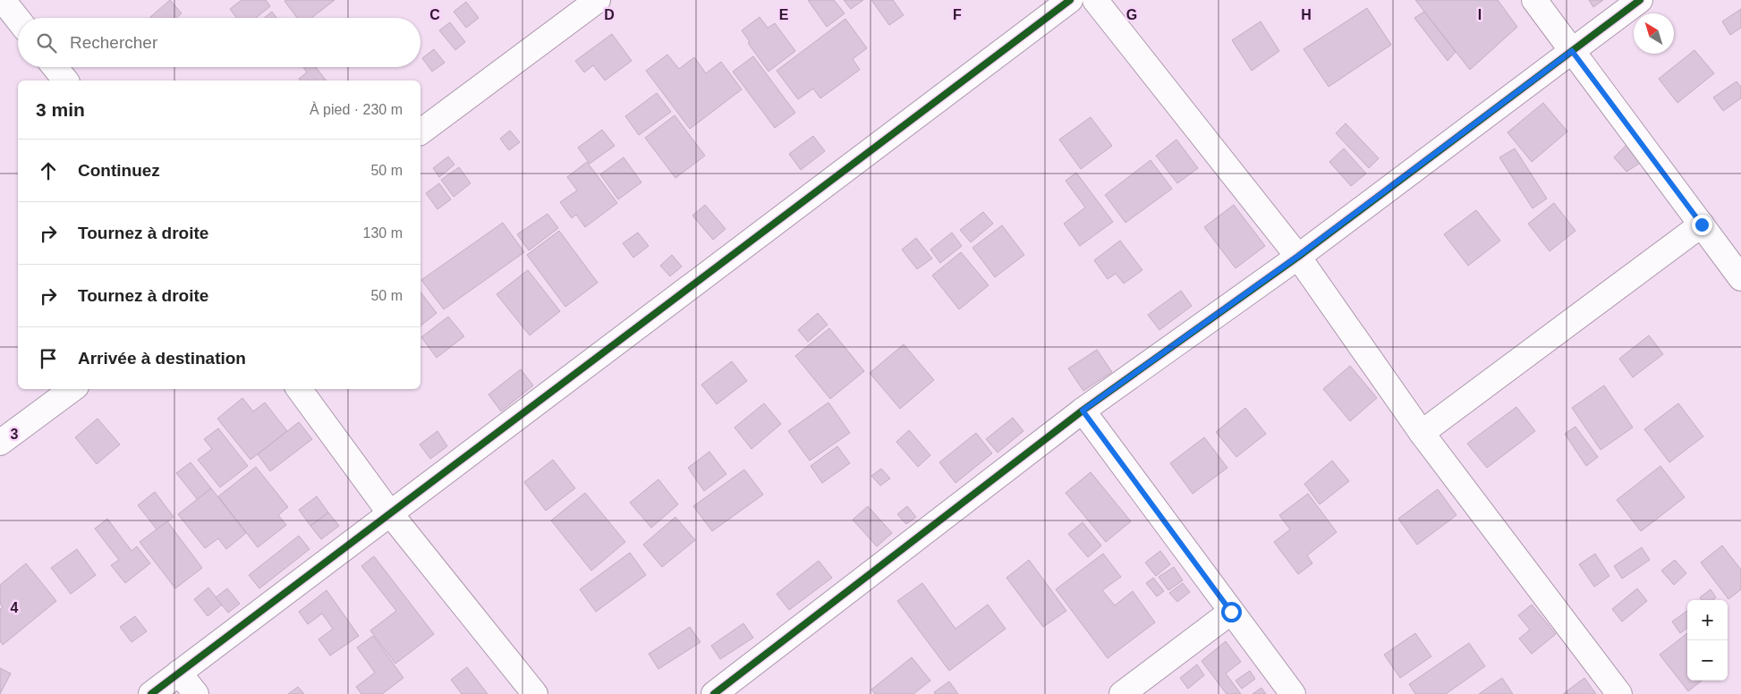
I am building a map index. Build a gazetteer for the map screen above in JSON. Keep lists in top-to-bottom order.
{
  "north": "top left",
  "page": {
    "search": "Rechercher",
    "heading": ["3 min", "À pied · 230 m"],
    "list": [
      ["Continuez", "50 m"],
      ["Tournez à droite", "130 m"],
      ["Tournez à droite", "50 m"],
      "Arrivée à destination"
    ],
    "map_buttons": ["+", "−"]
  },
  "grid": {
    "columns": [
      "C",
      "D",
      "E",
      "F",
      "G",
      "H",
      "I"
    ],
    "rows": ["3", "4"]
  }
}
